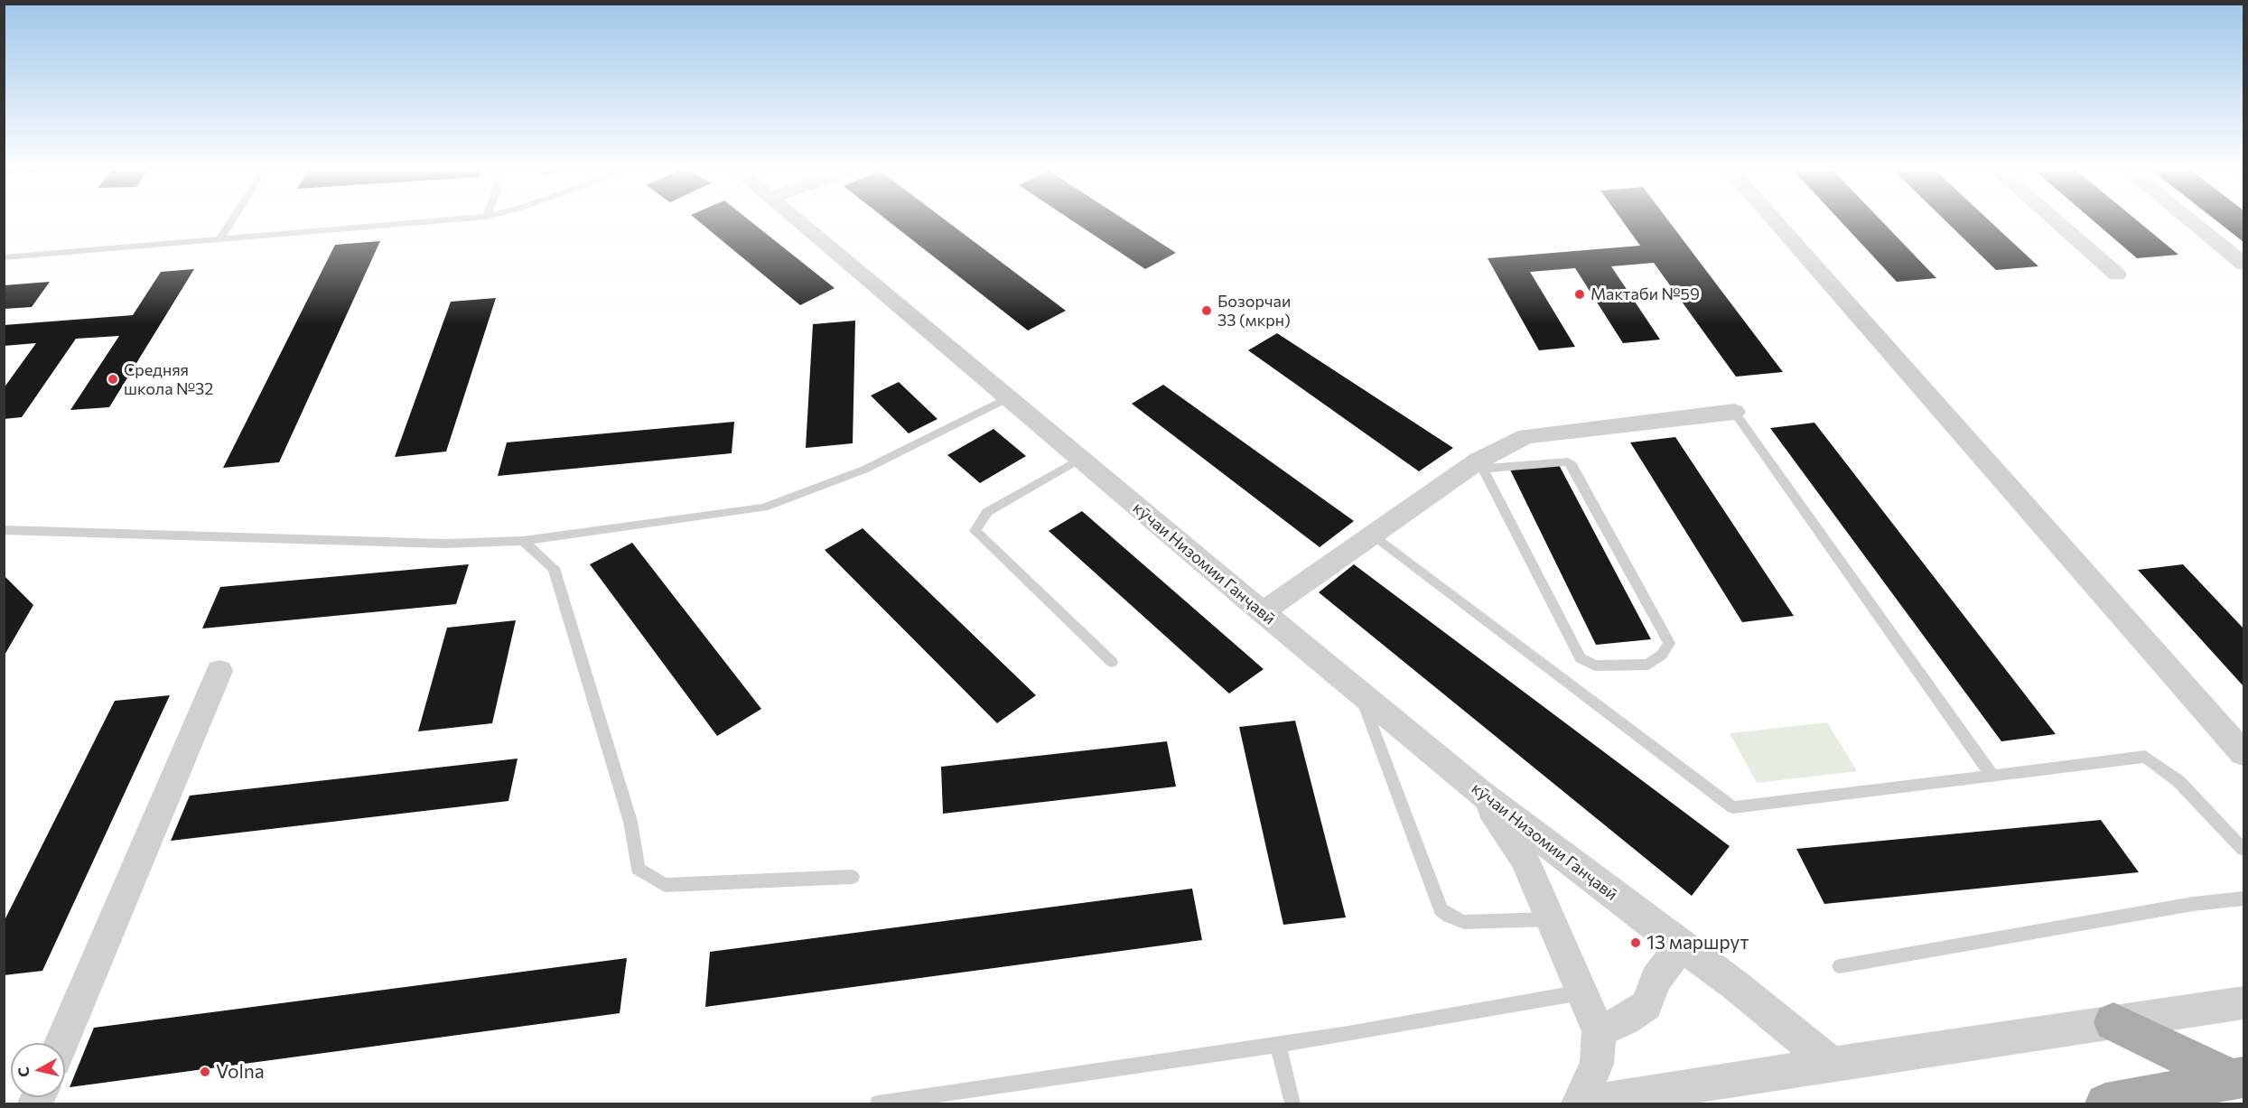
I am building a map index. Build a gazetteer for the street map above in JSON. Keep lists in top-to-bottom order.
{
  "streets": {
    "street": ["кӯчаи Низомии Ганҷавӣ"]
  },
  "places": [
    "Мактаби №59",
    "Бозорчаи 33 (мкрн)",
    "Средняя школа №32",
    "13 маршрут",
    "Volna"
  ],
  "north": "left"
}
